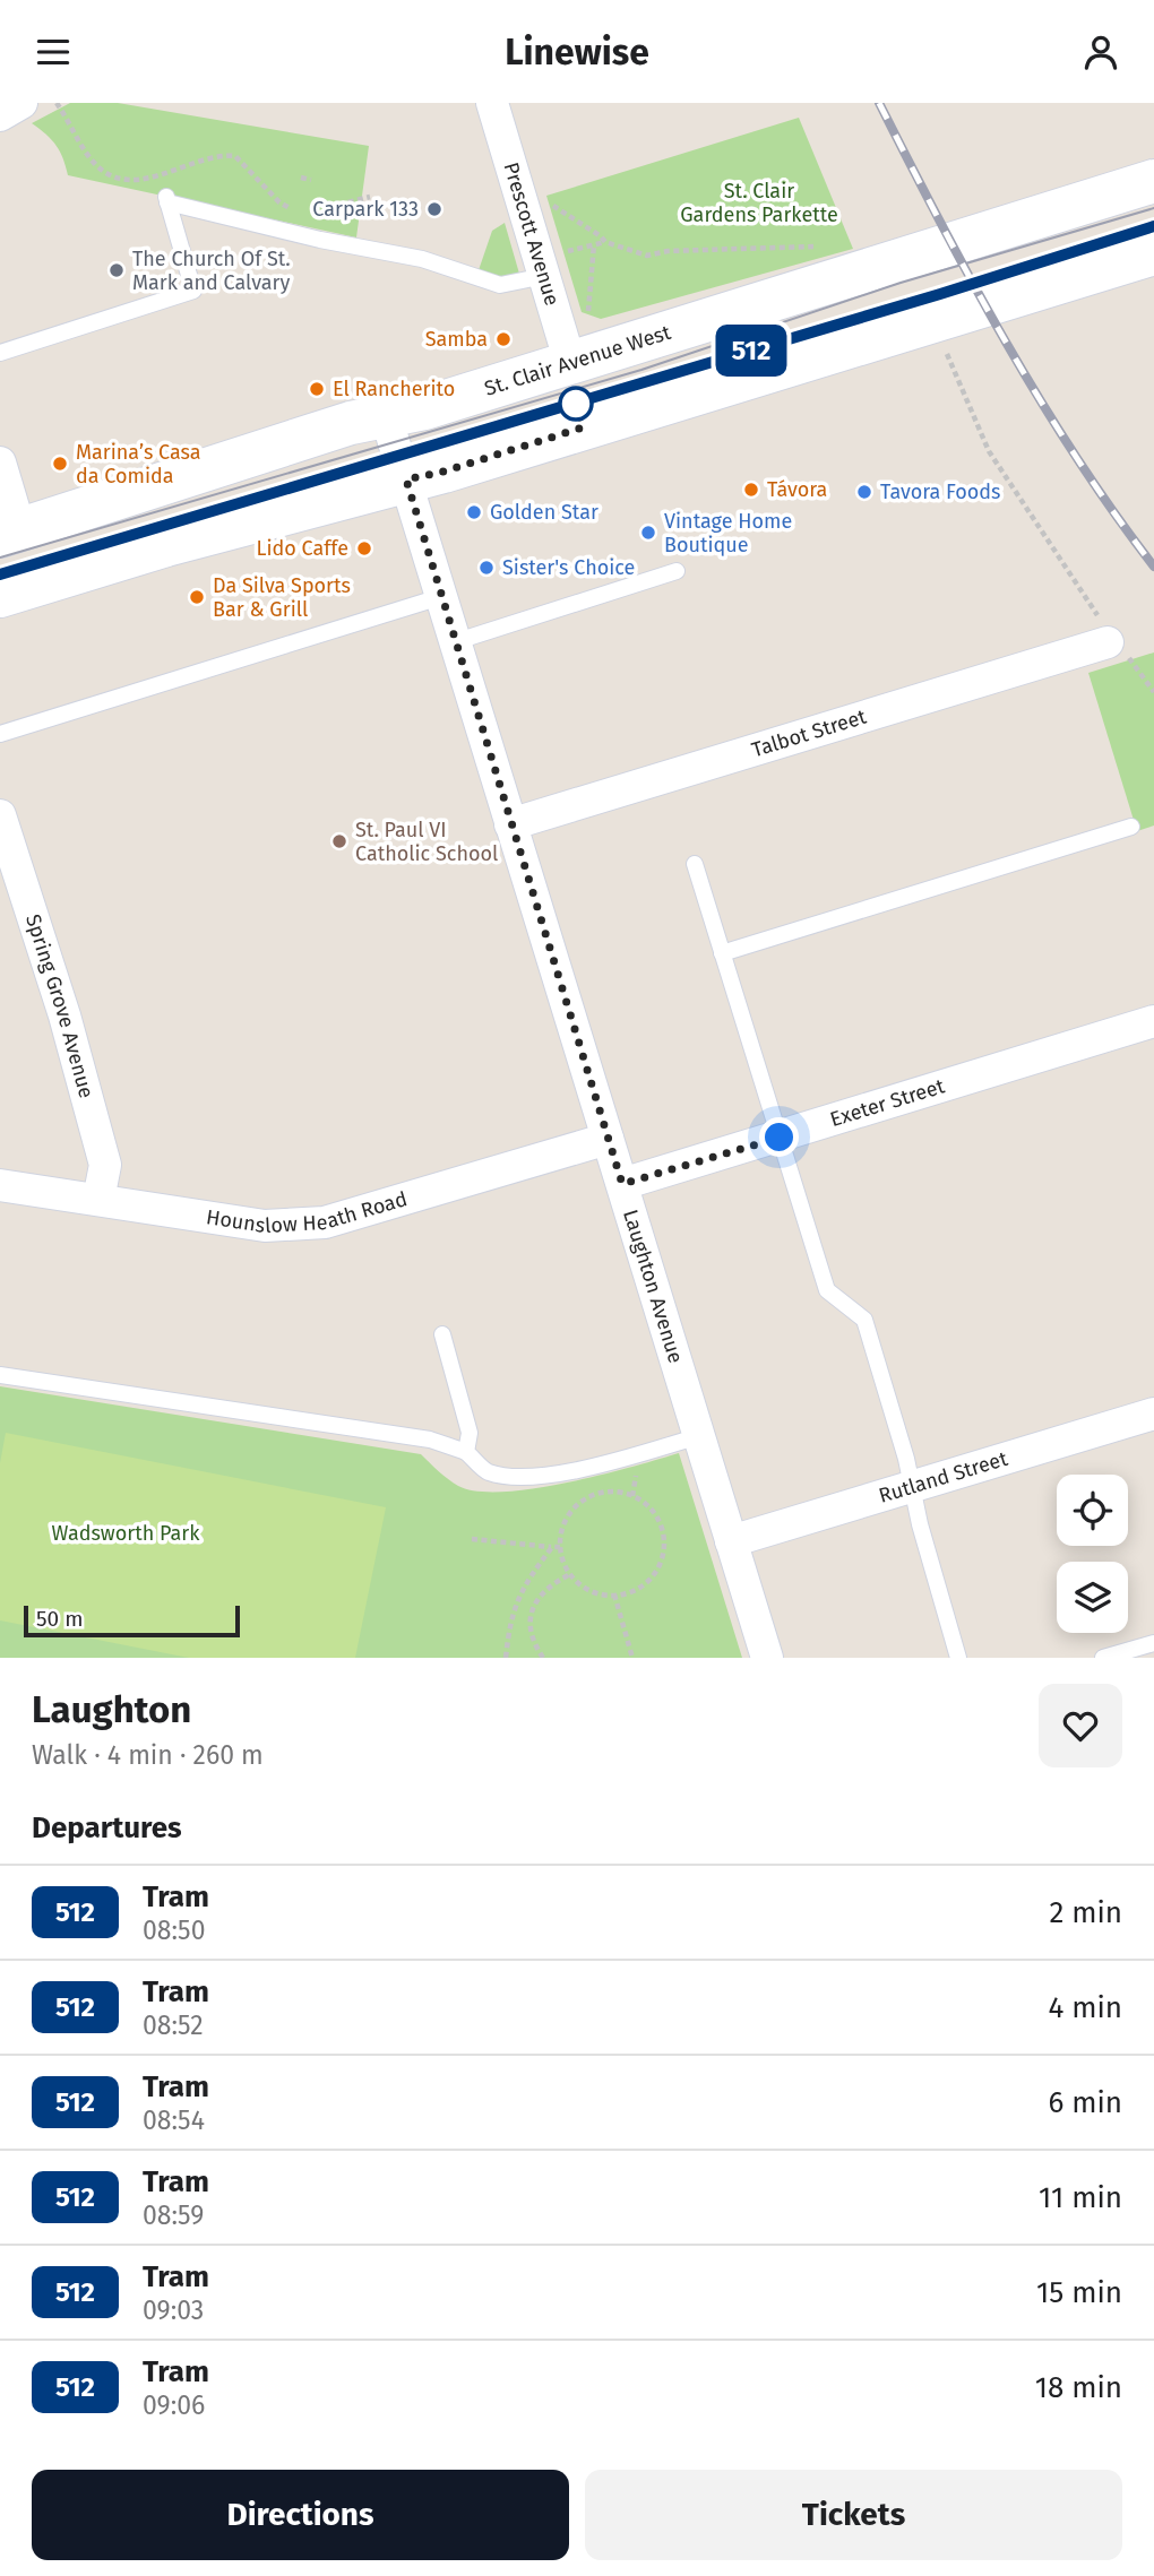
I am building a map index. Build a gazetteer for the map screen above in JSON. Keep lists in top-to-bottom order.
{
  "streets": {
    "main road": ["St. Clair Avenue West"],
    "street": [
      "Prescott Avenue",
      "Talbot Street",
      "Spring Grove Avenue",
      "Exeter Street",
      "Hounslow Heath Road",
      "Laughton Avenue",
      "Rutland Street"
    ]
  },
  "crossings": [
    ["Prescott Avenue", "St. Clair Avenue West"],
    ["St. Clair Avenue West", "Laughton Avenue"],
    ["Talbot Street", "Laughton Avenue"],
    ["Spring Grove Avenue", "Hounslow Heath Road"],
    ["Exeter Street", "Laughton Avenue"],
    ["Hounslow Heath Road", "Laughton Avenue"],
    ["Laughton Avenue", "Rutland Street"]
  ],
  "parks": ["St. Clair Gardens Parkette", "Wadsworth Park"],
  "places": [
    "Carpark 133",
    "The Church Of St. Mark and Calvary",
    "Samba",
    "El Rancherito",
    "Marina’s Casa da Comida",
    "Távora",
    "Tavora Foods",
    "Golden Star",
    "Vintage Home Boutique",
    "Lido Caffe",
    "Sister's Choice",
    "Da Silva Sports Bar & Grill",
    "St. Paul VI Catholic School"
  ],
  "lines": ["tram line 512"],
  "scale_bar": "50 m",
  "page": {
    "header": "Linewise",
    "on_map": "512",
    "scale": "50 m",
    "heading": [
      ["Laughton", "Walk · 4 min · 260 m"],
      "Departures"
    ],
    "list": [
      {
        "mark": "512",
        "name": "Tram",
        "note": "08:50",
        "value": "2 min"
      },
      {
        "mark": "512",
        "name": "Tram",
        "note": "08:52",
        "value": "4 min"
      },
      {
        "mark": "512",
        "name": "Tram",
        "note": "08:54",
        "value": "6 min"
      },
      {
        "mark": "512",
        "name": "Tram",
        "note": "08:59",
        "value": "11 min"
      },
      {
        "mark": "512",
        "name": "Tram",
        "note": "09:03",
        "value": "15 min"
      },
      {
        "mark": "512",
        "name": "Tram",
        "note": "09:06",
        "value": "18 min"
      }
    ],
    "buttons": ["Directions", "Tickets"]
  }
}
